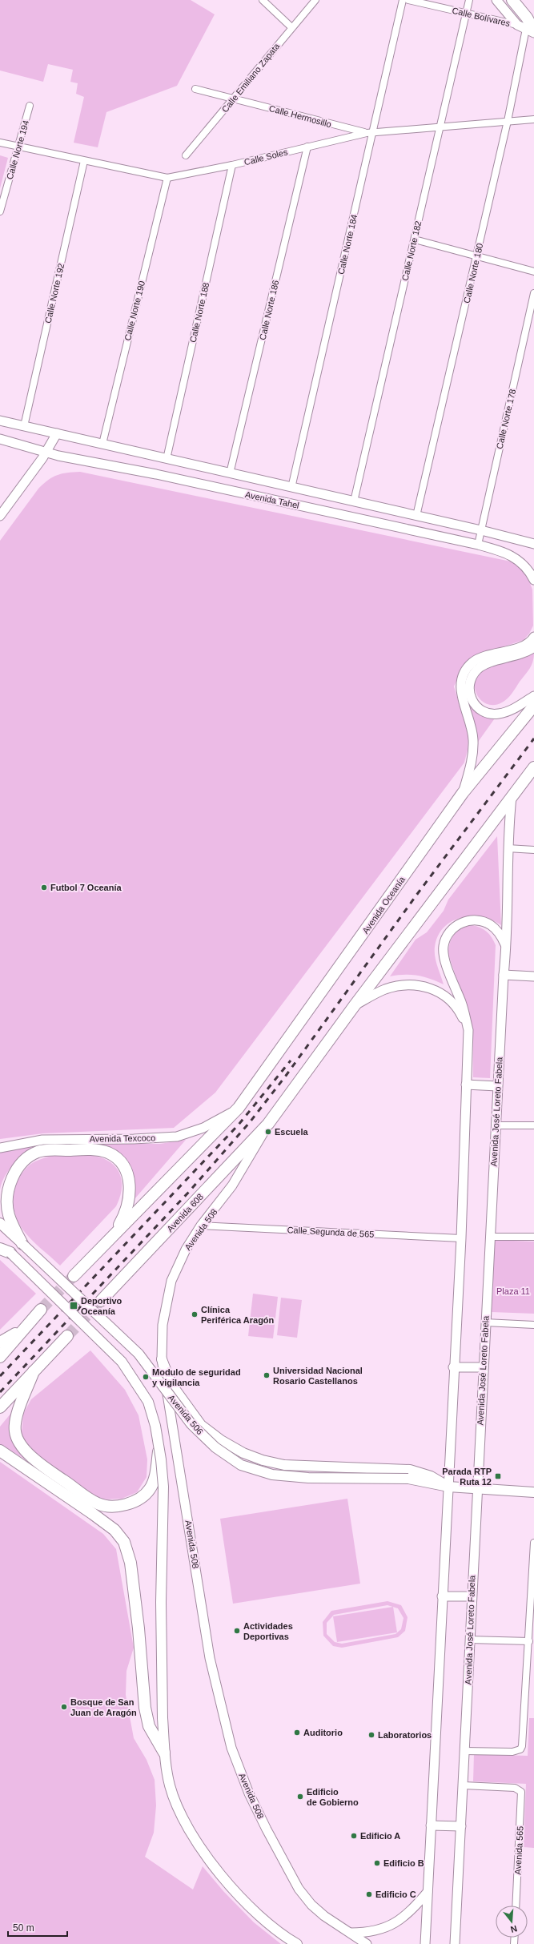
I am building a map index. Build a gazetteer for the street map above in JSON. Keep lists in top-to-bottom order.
{
  "streets": {
    "highway": ["Avenida Oceanía", "Avenida 608"],
    "main road": [
      "Avenida Tahel",
      "Avenida José Loreto Fabela",
      "Avenida Texcoco",
      "Avenida 508",
      "Avenida 506"
    ],
    "street": [
      "Calle Bolívares",
      "Calle Emiliano Zapata",
      "Calle Hermosillo",
      "Calle Norte 194",
      "Calle Soles",
      "Calle Norte 184",
      "Calle Norte 182",
      "Calle Norte 180",
      "Calle Norte 192",
      "Calle Norte 186",
      "Calle Norte 190",
      "Calle Norte 188",
      "Calle Norte 178",
      "Calle Segunda de 565",
      "Avenida 565"
    ]
  },
  "crossings": [
    ["Calle Bolívares", "Calle Norte 182"],
    ["Calle Emiliano Zapata", "Calle Hermosillo"],
    ["Calle Hermosillo", "Calle Soles"],
    ["Calle Hermosillo", "Calle Norte 184"],
    ["Calle Norte 194", "Calle Soles"],
    ["Calle Soles", "Calle Norte 184"],
    ["Calle Soles", "Calle Norte 182"],
    ["Calle Soles", "Calle Norte 180"],
    ["Calle Soles", "Calle Norte 192"],
    ["Calle Soles", "Calle Norte 186"],
    ["Calle Soles", "Calle Norte 190"],
    ["Calle Soles", "Calle Norte 188"],
    ["Calle Norte 184", "Avenida Tahel"],
    ["Calle Norte 182", "Avenida Tahel"],
    ["Calle Norte 180", "Avenida Tahel"],
    ["Calle Norte 192", "Avenida Tahel"],
    ["Calle Norte 186", "Avenida Tahel"],
    ["Calle Norte 190", "Avenida Tahel"],
    ["Calle Norte 188", "Avenida Tahel"],
    ["Calle Norte 178", "Avenida Tahel"],
    ["Avenida Oceanía", "Avenida Texcoco"],
    ["Avenida José Loreto Fabela", "Avenida 506"],
    ["Avenida José Loreto Fabela", "Avenida 565"],
    ["Avenida 608", "Avenida 508"],
    ["Avenida 508", "Calle Segunda de 565"]
  ],
  "parks": ["Plaza 11"],
  "places": {
    "other": [
      "Futbol 7 Oceanía",
      "Escuela",
      "Clínica Periférica Aragón",
      "Universidad Nacional Rosario Castellanos",
      "Modulo de seguridad y vigilancia",
      "Actividades Deportivas",
      "Bosque de San Juan de Aragón",
      "Auditorio",
      "Laboratorios",
      "Edificio de Gobierno",
      "Edificio A",
      "Edificio B",
      "Edificio C"
    ],
    "transit": ["Deportivo Oceanía", "Parada RTP Ruta 12"]
  },
  "scale_bar": "50 m",
  "north": "bottom"
}
